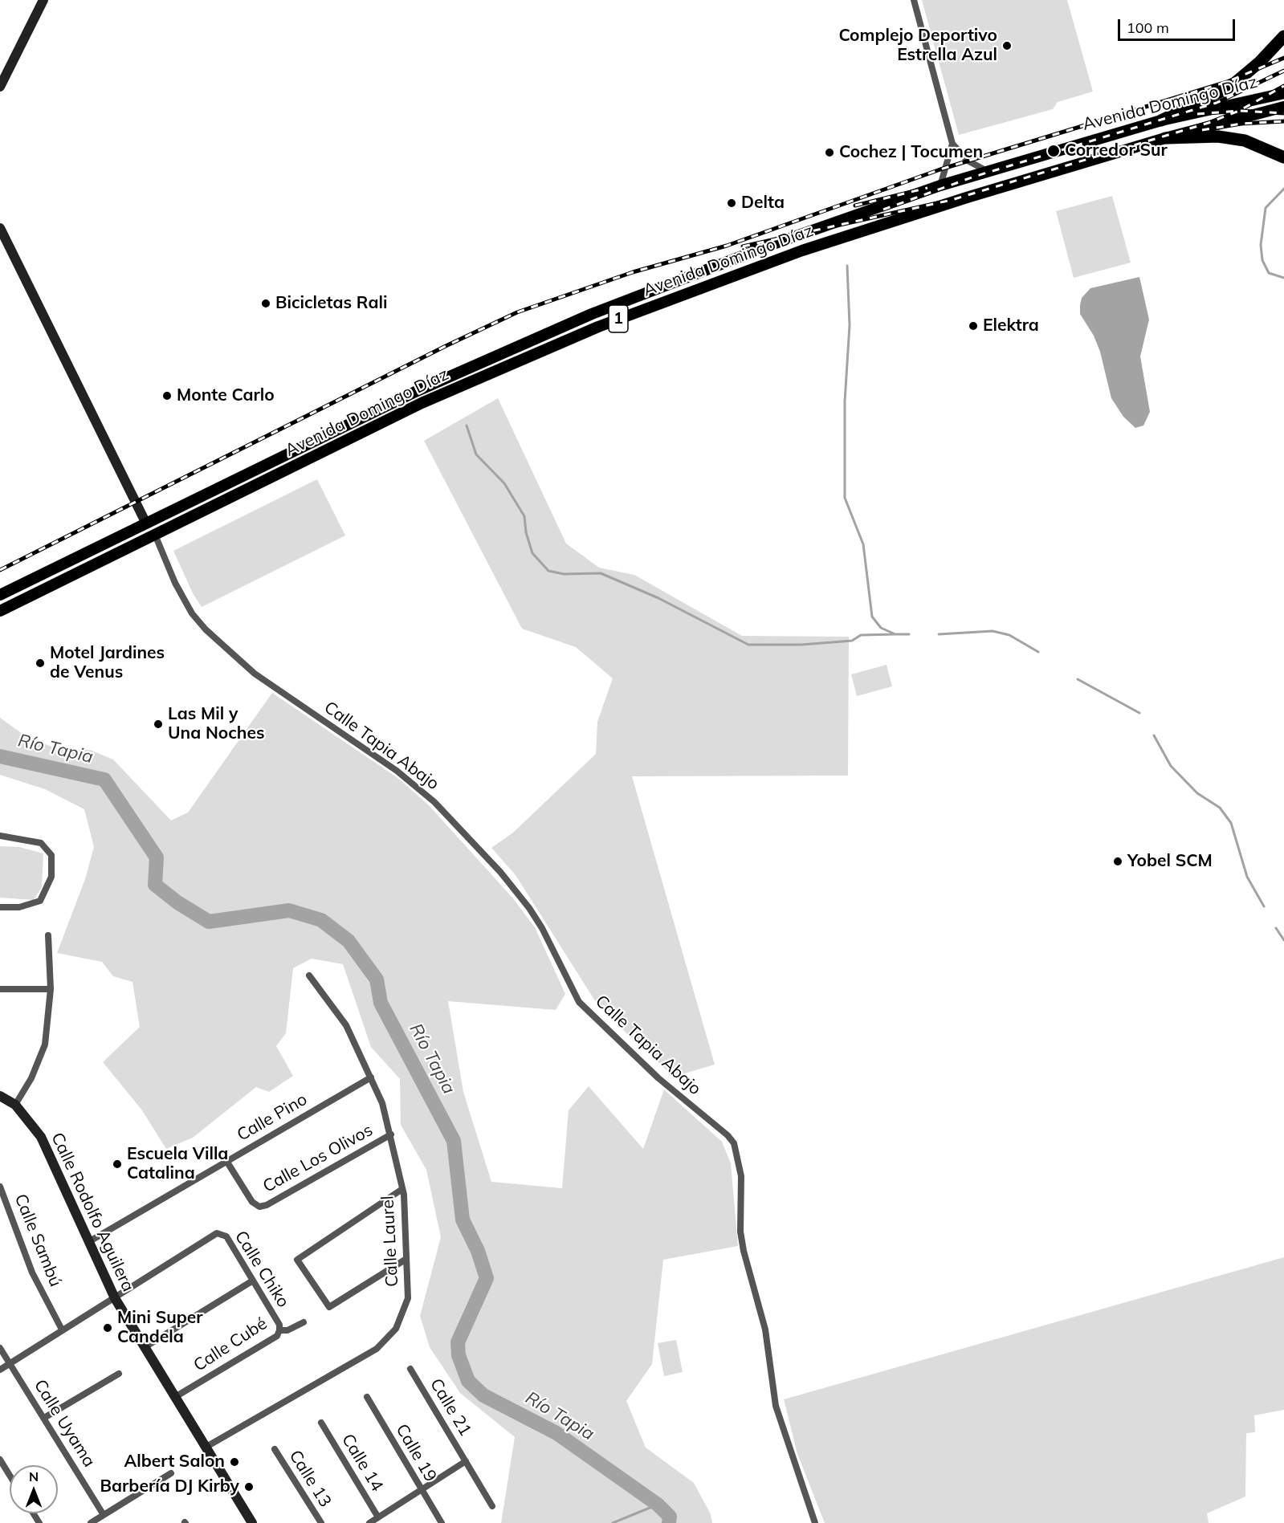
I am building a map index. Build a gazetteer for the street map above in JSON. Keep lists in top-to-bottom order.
{
  "streets": {
    "main road": ["Avenida Domingo Díaz", "1"],
    "street": [
      "Calle Tapia Abajo",
      "Calle Pino",
      "Calle Los Olivos",
      "Calle Rodolfo Aguilera",
      "Calle Sambú",
      "Calle Laurel",
      "Calle Chiko",
      "Calle Cubé",
      "Calle 21",
      "Calle Uyama",
      "Calle 19",
      "Calle 14",
      "Calle 13"
    ]
  },
  "crossings": [
    ["Avenida Domingo Díaz", "Calle Tapia Abajo"],
    ["Calle Pino", "Calle Los Olivos"],
    ["Calle Pino", "Calle Rodolfo Aguilera"],
    ["Calle Pino", "Calle Laurel"],
    ["Calle Los Olivos", "Calle Laurel"],
    ["Calle Rodolfo Aguilera", "Calle Laurel"],
    ["Calle Rodolfo Aguilera", "Calle Chiko"],
    ["Calle Rodolfo Aguilera", "Calle Cubé"],
    ["Calle Chiko", "Calle Cubé"]
  ],
  "water": ["Río Tapia"],
  "places": [
    "Complejo Deportivo Estrella Azul",
    "Corredor Sur",
    "Cochez | Tocumen",
    "Delta",
    "Bicicletas Rali",
    "Elektra",
    "Monte Carlo",
    "Motel Jardines de Venus",
    "Las Mil y Una Noches",
    "Yobel SCM",
    "Escuela Villa Catalina",
    "Mini Super Candela",
    "Albert Salon",
    "Barbería DJ Kirby"
  ],
  "scale_bar": "100 m",
  "north": "top"
}
